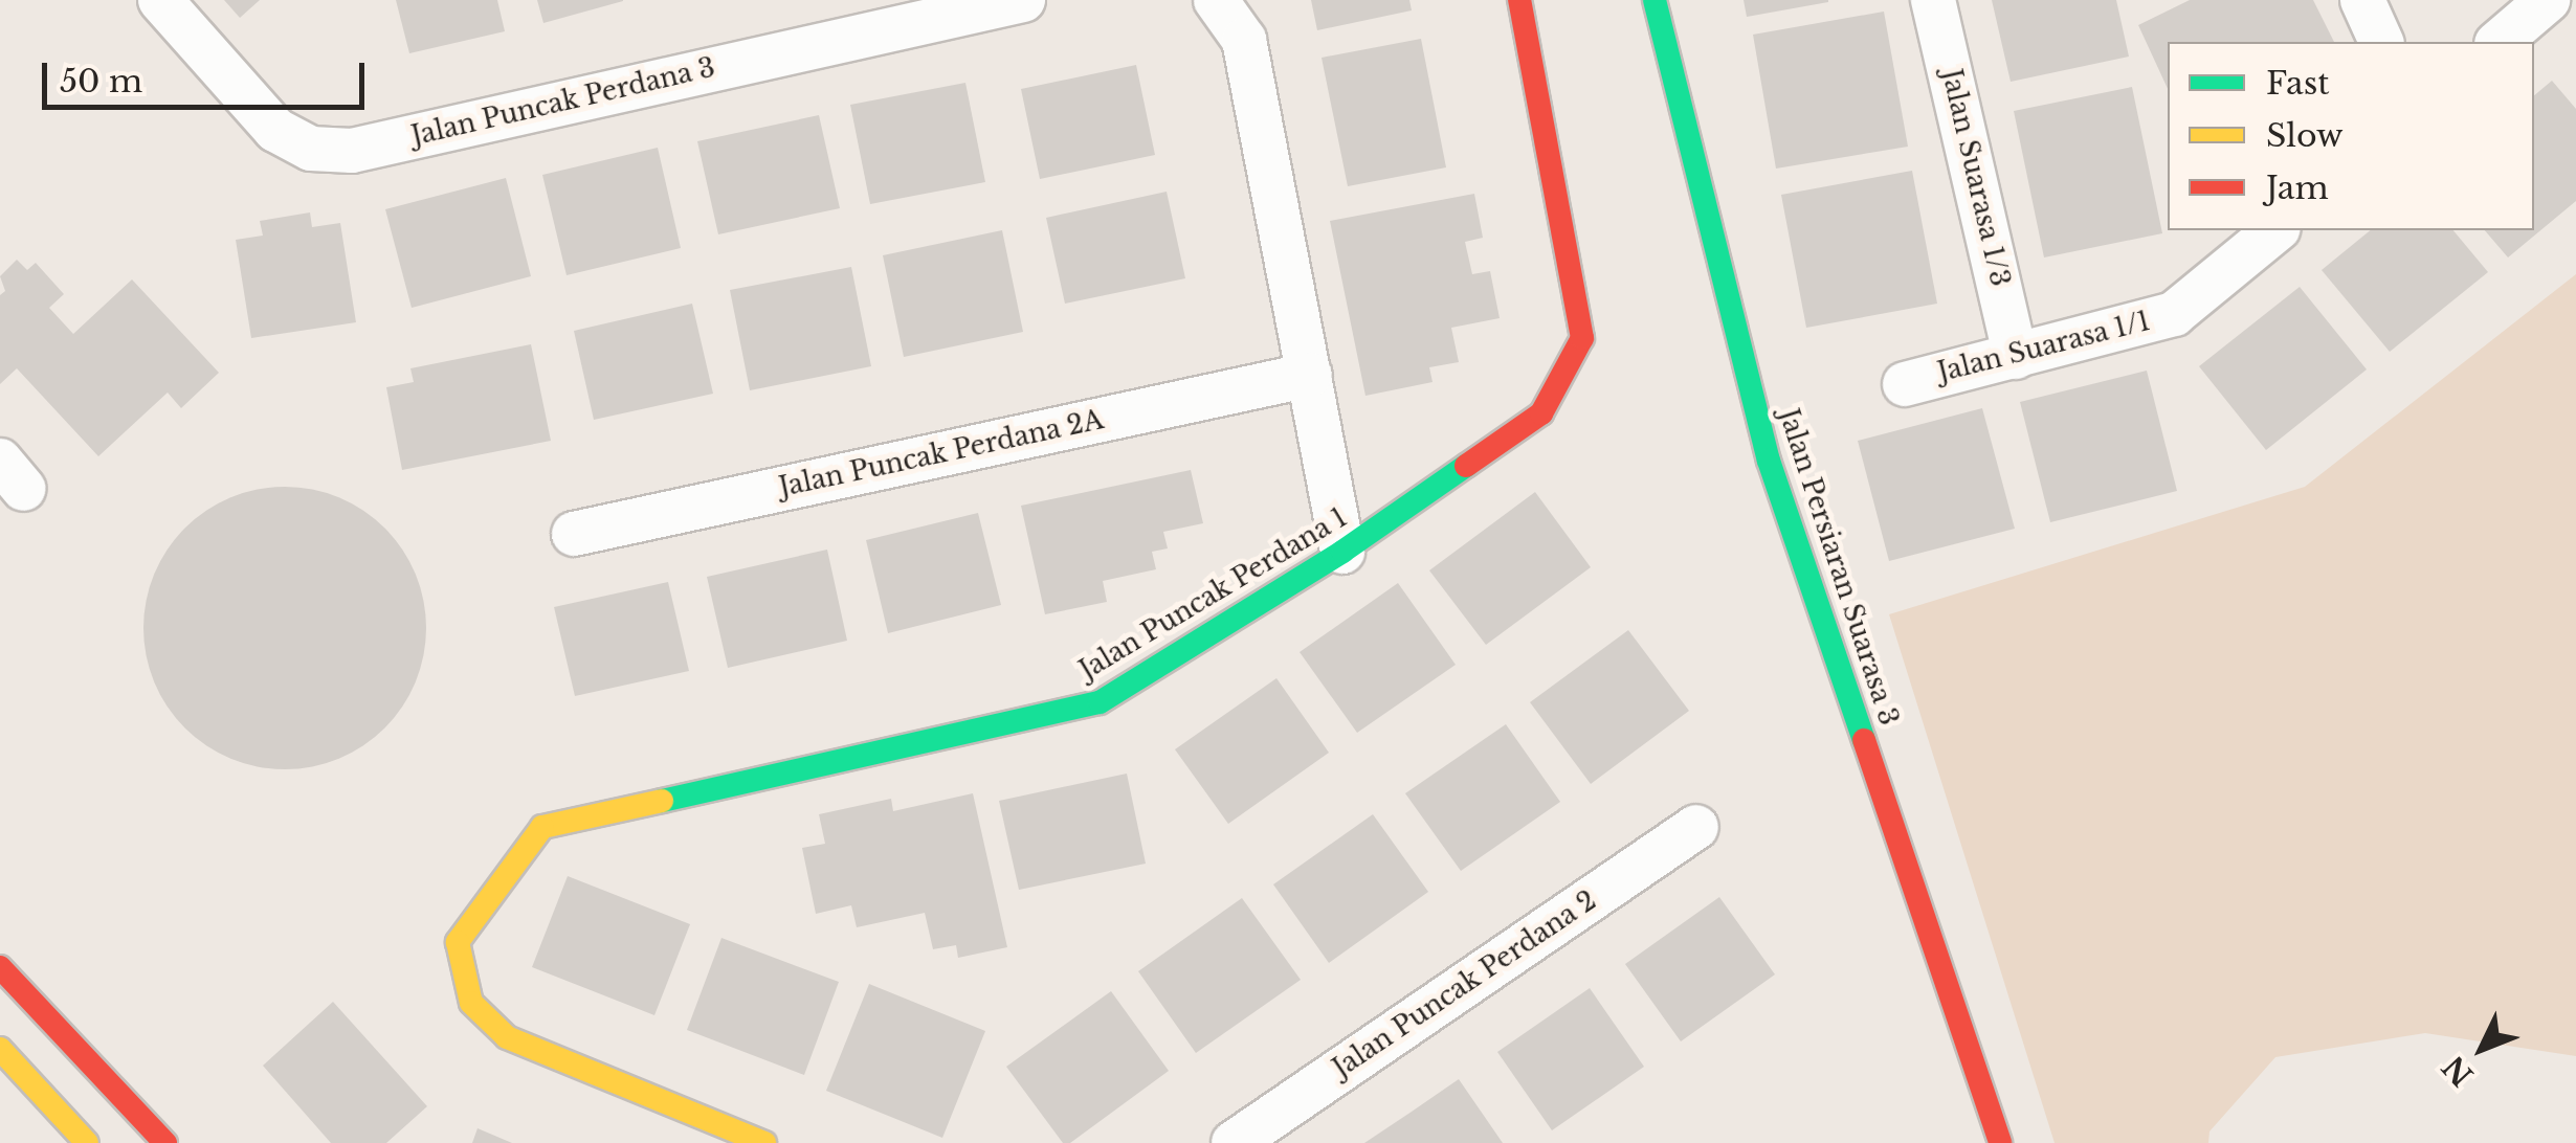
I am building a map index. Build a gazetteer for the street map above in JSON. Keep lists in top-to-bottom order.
{
  "streets": {
    "street": [
      "Jalan Puncak Perdana 3",
      "Jalan Suarasa 1/3",
      "Jalan Suarasa 1/1",
      "Jalan Puncak Perdana 2A",
      "Jalan Persiaran Suarasa 3",
      "Jalan Puncak Perdana 1",
      "Jalan Puncak Perdana 2"
    ]
  },
  "crossings": [
    ["Jalan Suarasa 1/3", "Jalan Suarasa 1/1"]
  ],
  "legend": ["Fast", "Slow", "Jam"],
  "scale_bar": "50 m",
  "north": "bottom left"
}
